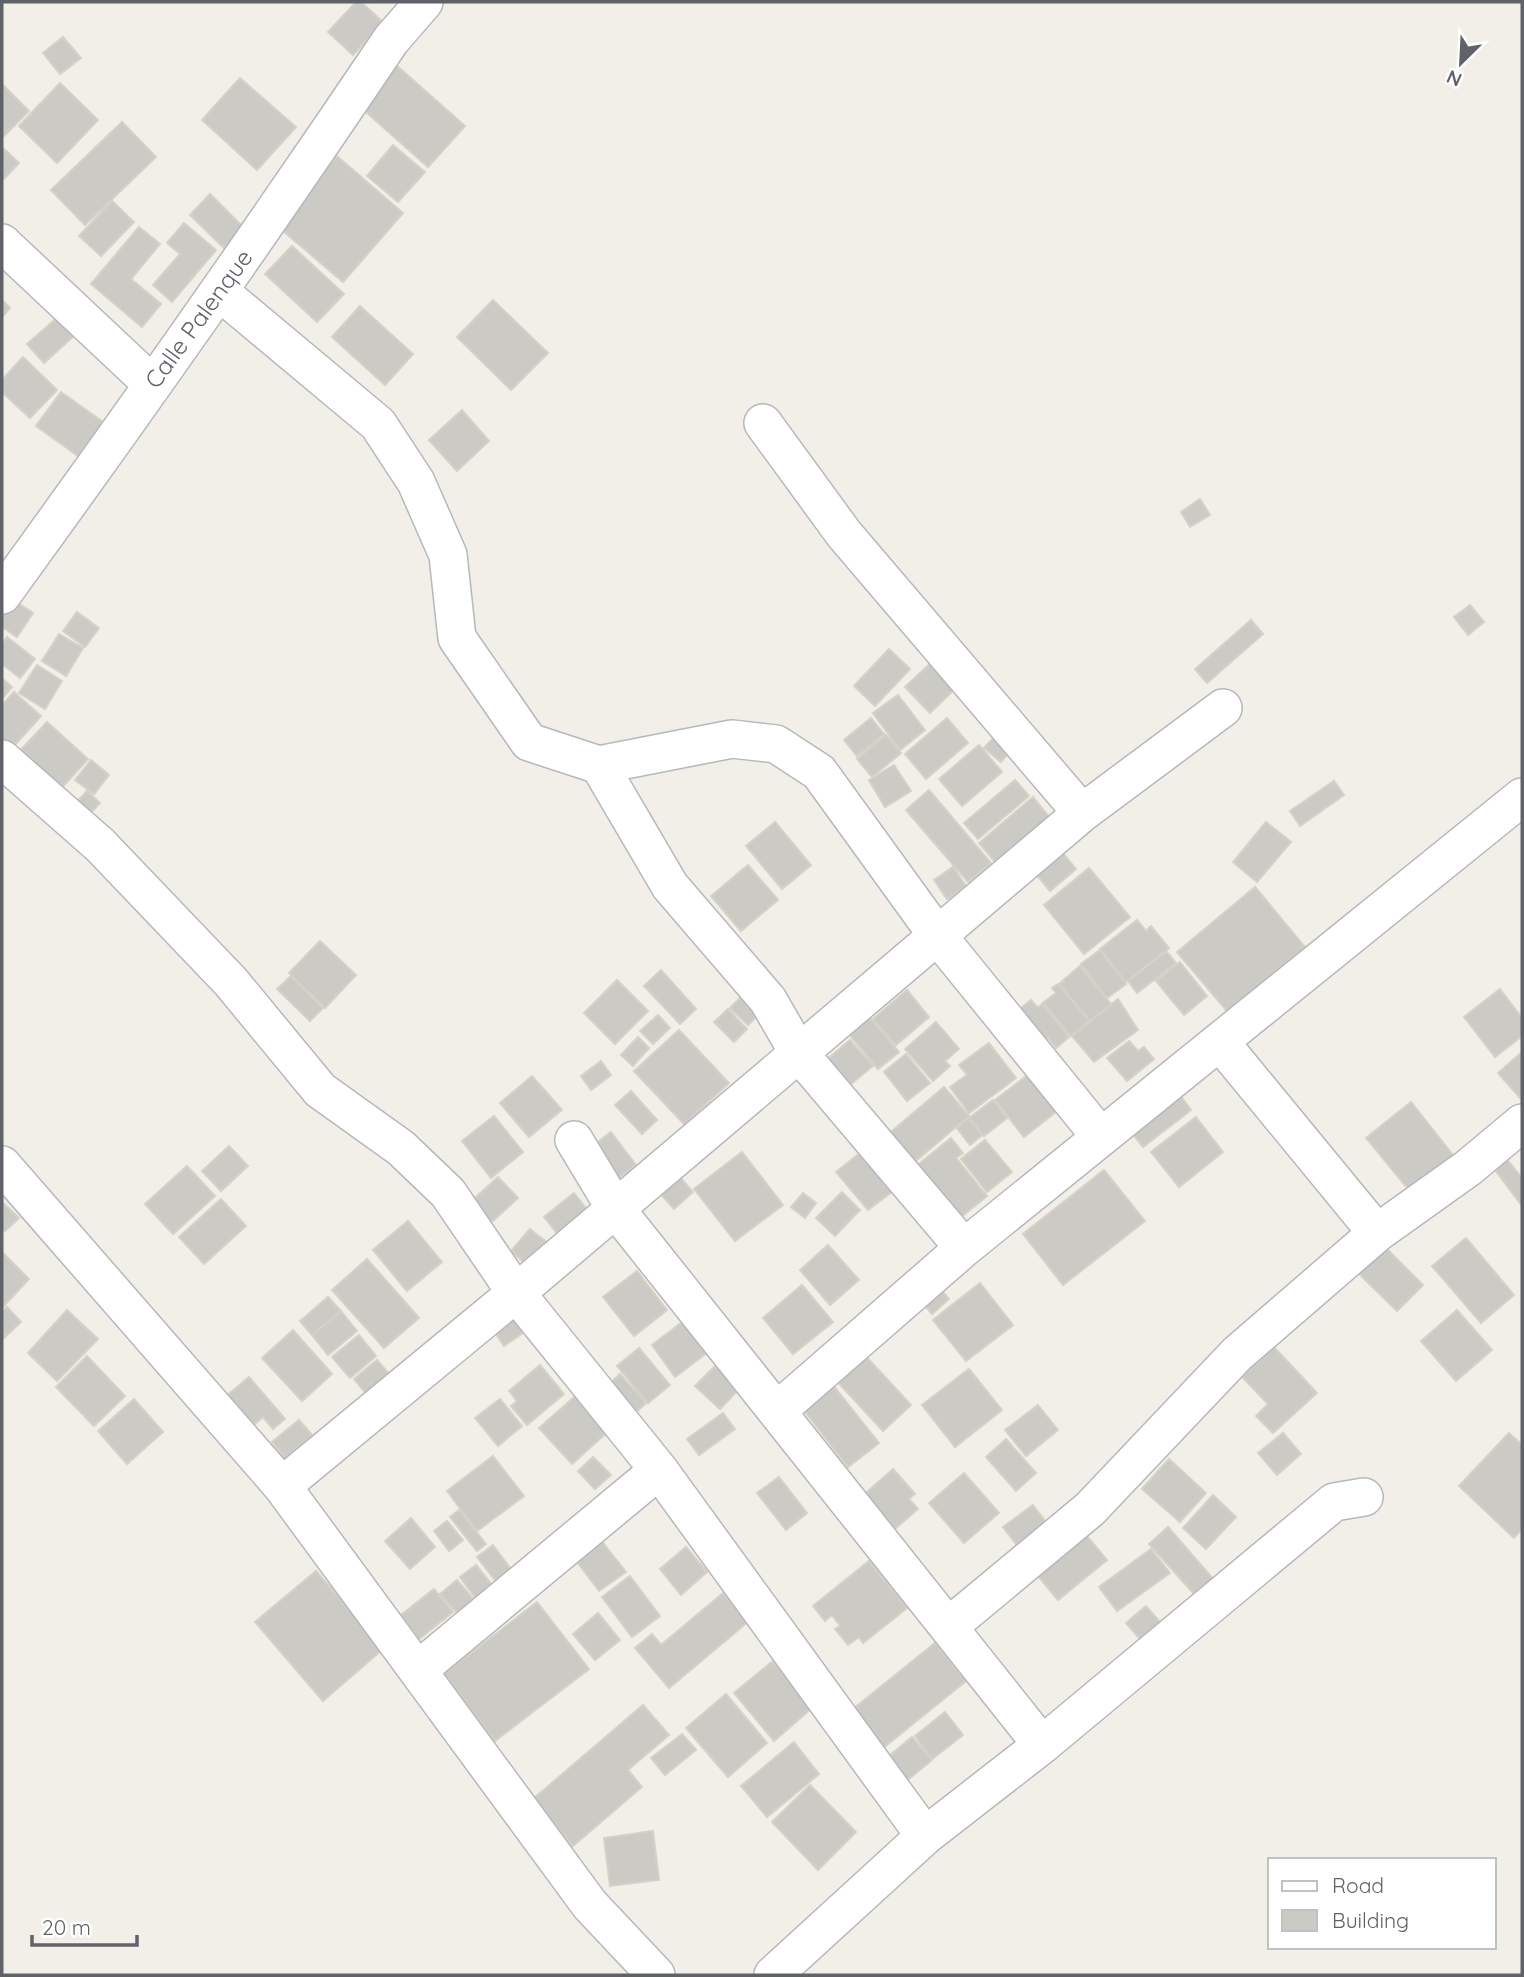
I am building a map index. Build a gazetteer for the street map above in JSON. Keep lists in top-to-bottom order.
{
  "streets": {
    "street": ["Calle Palenque"]
  },
  "legend": ["Road", "Building"],
  "scale_bar": "20 m",
  "north": "bottom left"
}
